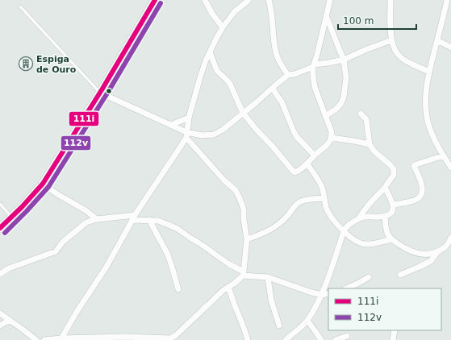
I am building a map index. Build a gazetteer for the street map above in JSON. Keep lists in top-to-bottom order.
{
  "places": {
    "building": ["Espiga de Ouro"]
  },
  "lines": ["transit line 111i", "transit line 112v"],
  "legend": ["111i", "112v"],
  "scale_bar": "100 m"
}
